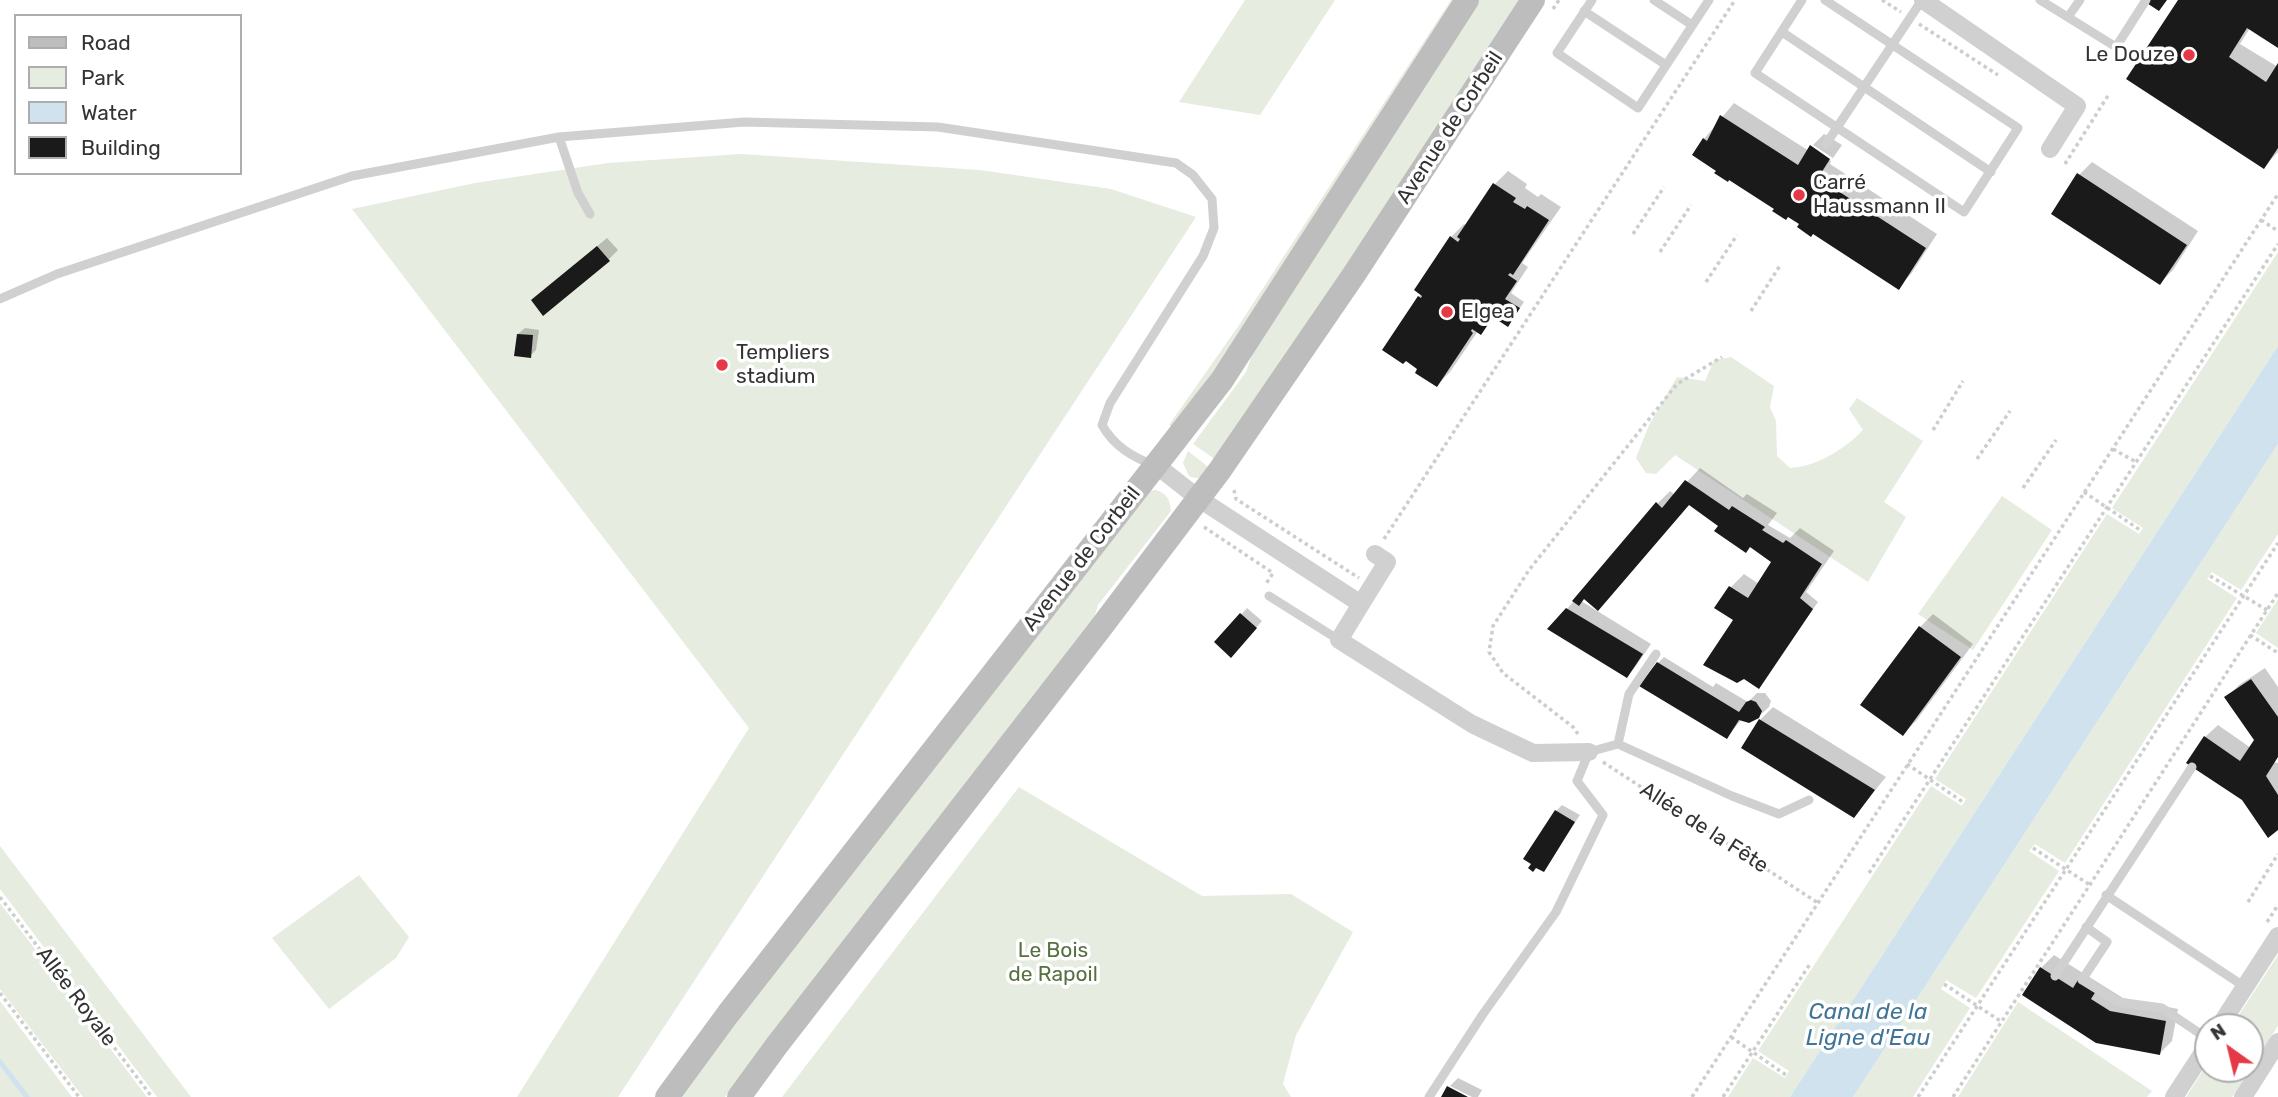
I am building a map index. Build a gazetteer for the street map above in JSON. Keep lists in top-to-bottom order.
{
  "streets": {
    "main road": ["Avenue de Corbeil"],
    "path": ["Allée de la Fête", "Allée Royale"]
  },
  "water": ["Canal de la Ligne d'Eau"],
  "parks": ["Le Bois de Rapoil"],
  "places": [
    "Le Douze",
    "Carré Haussmann II",
    "Elgea",
    "Templiers stadium"
  ],
  "legend": [
    "Road",
    "Park",
    "Water",
    "Building"
  ],
  "north": "top left"
}
